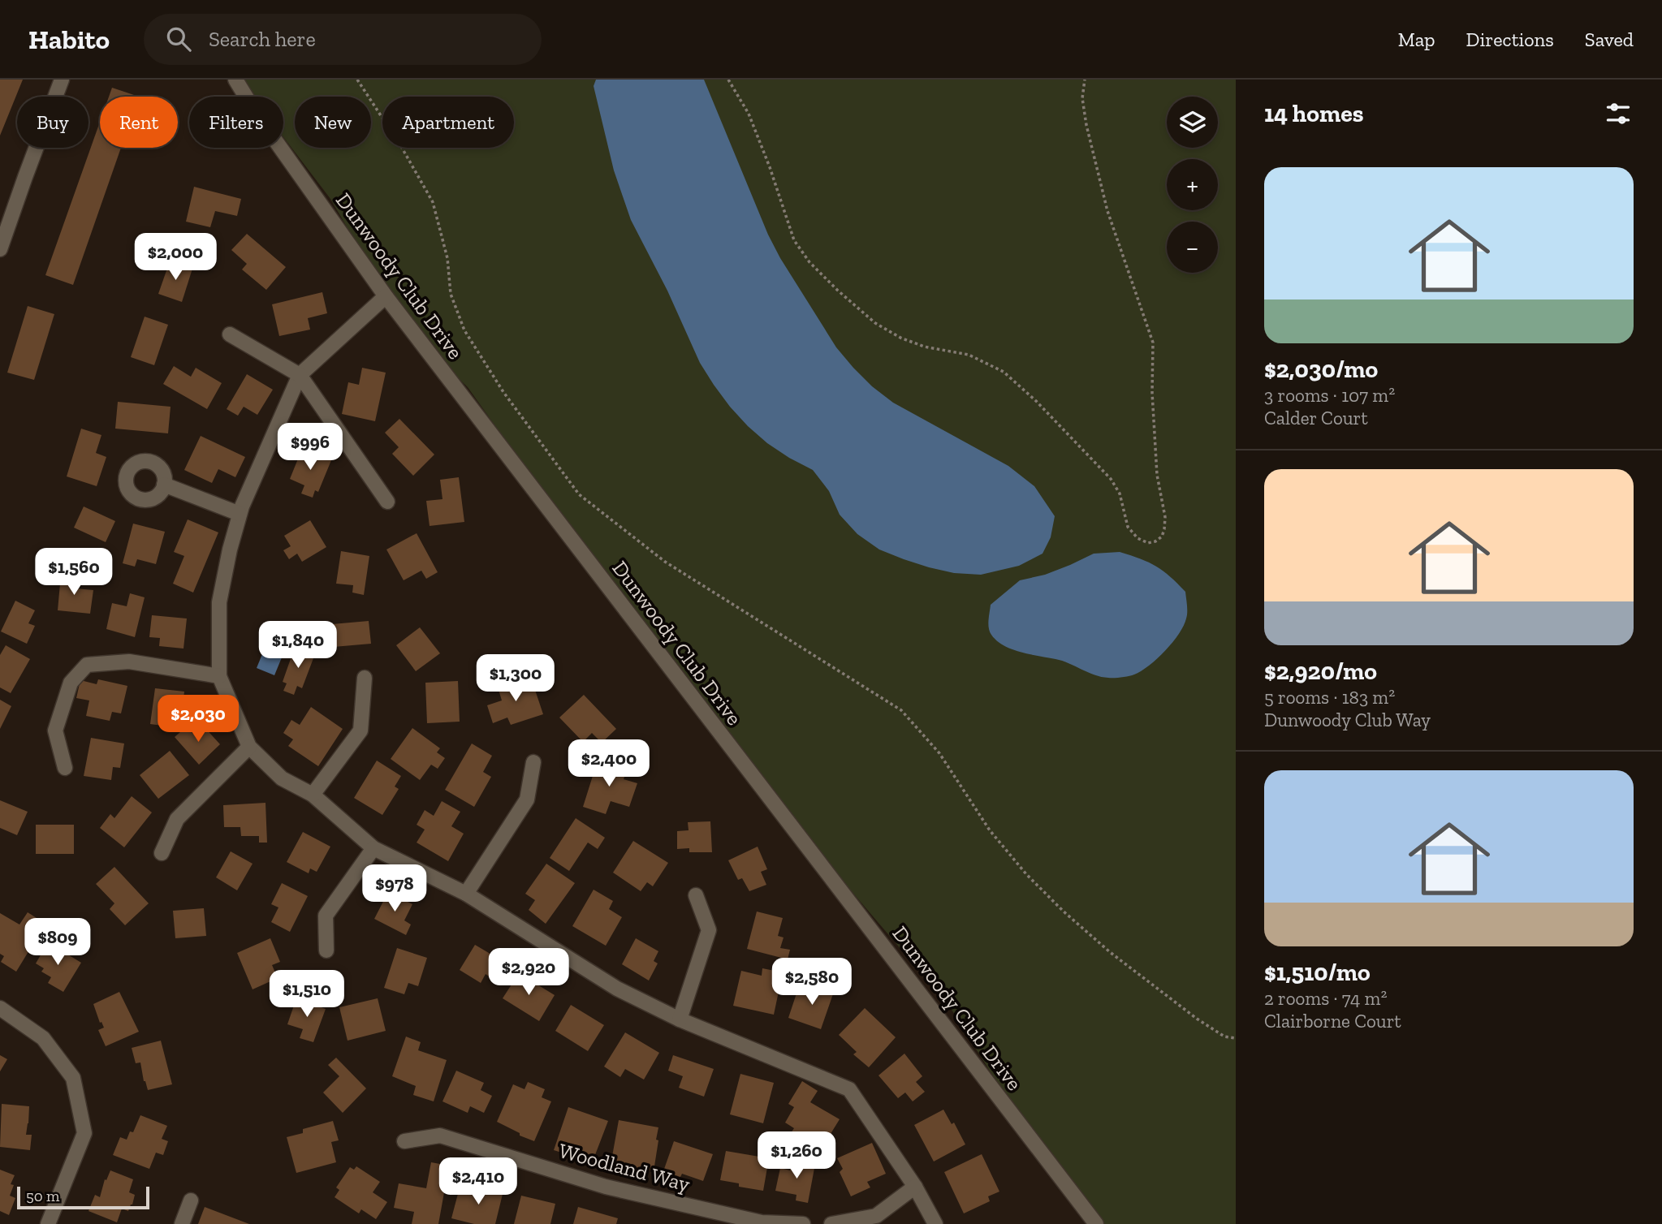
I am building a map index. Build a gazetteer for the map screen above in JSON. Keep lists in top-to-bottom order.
{
  "streets": {
    "street": ["Dunwoody Club Drive", "Woodland Way"]
  },
  "scale_bar": "50 m",
  "page": {
    "header": "Habito",
    "search": "Search here",
    "nav": ["Map", "Directions", "Saved"],
    "heading": "14 homes",
    "map_buttons": ["+", "−"],
    "chip": [
      "Buy",
      "Rent",
      "Filters",
      "New",
      "Apartment"
    ],
    "list": [
      {
        "name": "$2,030/mo",
        "note": "3 rooms · 107 m² · Calder Court"
      },
      {
        "name": "$2,920/mo",
        "note": "5 rooms · 183 m² · Dunwoody Club Way"
      },
      {
        "name": "$1,510/mo",
        "note": "2 rooms · 74 m² · Clairborne Court"
      }
    ],
    "price": [
      "$2,000",
      "$996",
      "$1,560",
      "$1,840",
      "$1,300",
      "$2,030",
      "$2,400",
      "$978",
      "$809",
      "$2,920",
      "$2,580",
      "$1,510",
      "$1,260",
      "$2,410"
    ],
    "scale": "50 m"
  }
}
